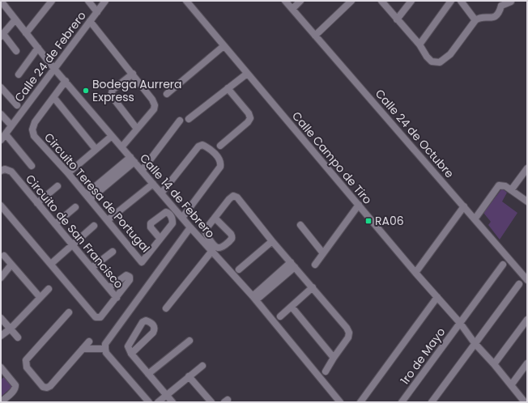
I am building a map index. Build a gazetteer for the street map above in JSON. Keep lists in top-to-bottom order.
{
  "streets": {
    "street": [
      "Calle 24 de Febrero",
      "Calle 24 de Octubre",
      "Calle Campo de Tiro",
      "Circuito Teresa de Portugal",
      "Calle 14 de Febrero",
      "Circuito de San Francisco",
      "1ro de Mayo"
    ]
  },
  "crossings": [
    ["Calle 24 de Febrero", "Calle 14 de Febrero"],
    ["Calle Campo de Tiro", "1ro de Mayo"],
    ["Circuito Teresa de Portugal", "Calle 14 de Febrero"]
  ],
  "places": {
    "other": ["Bodega Aurrera Express"],
    "transit": ["RA06"]
  }
}
